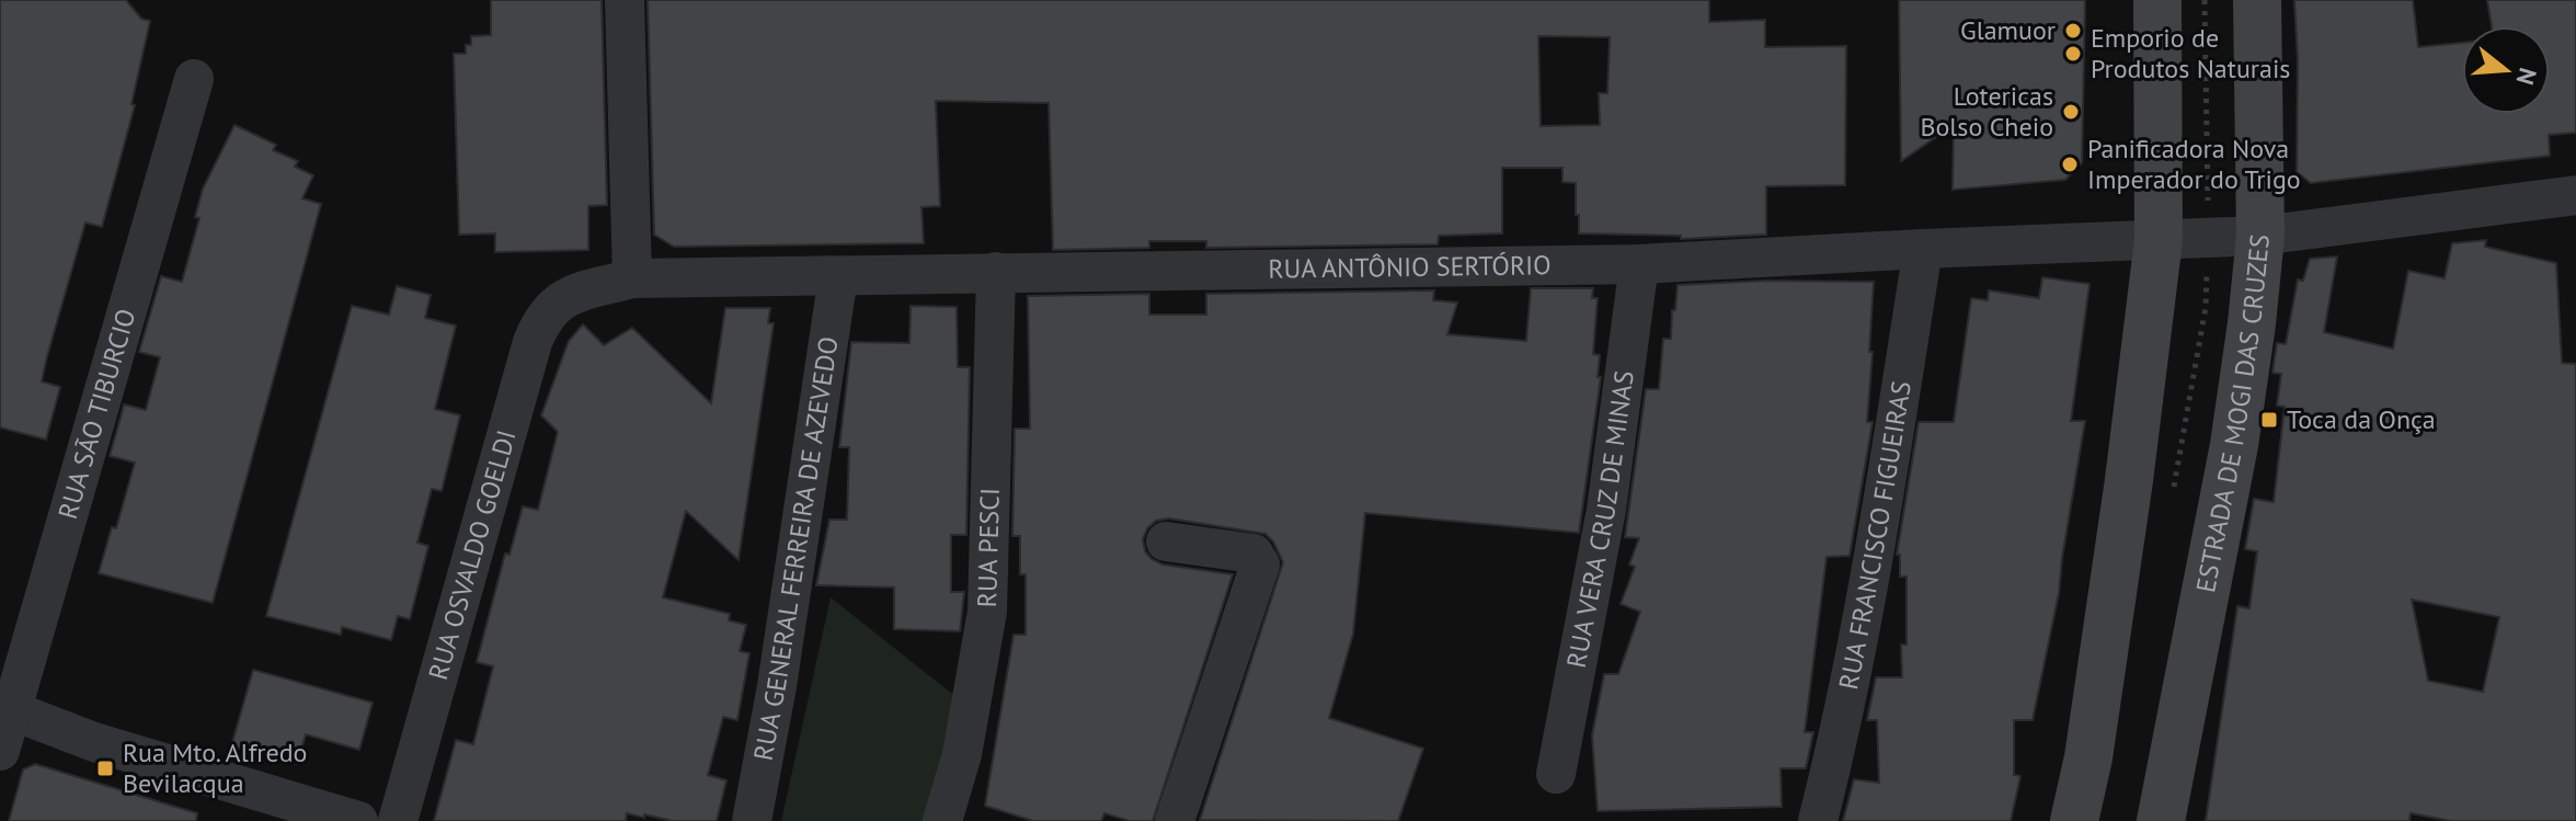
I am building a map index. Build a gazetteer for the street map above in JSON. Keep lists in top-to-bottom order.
{
  "streets": {
    "main road": ["ESTRADA DE MOGI DAS CRUZES"],
    "street": [
      "RUA ANTÔNIO SERTÓRIO",
      "RUA SÃO TIBURCIO",
      "RUA VERA CRUZ DE MINAS",
      "RUA FRANCISCO FIGUEIRAS",
      "RUA GENERAL FERREIRA DE AZEVEDO",
      "RUA PESCI",
      "RUA OSVALDO GOELDI"
    ]
  },
  "crossings": [
    ["RUA ANTÔNIO SERTÓRIO", "ESTRADA DE MOGI DAS CRUZES"],
    ["RUA ANTÔNIO SERTÓRIO", "RUA VERA CRUZ DE MINAS"],
    ["RUA ANTÔNIO SERTÓRIO", "RUA FRANCISCO FIGUEIRAS"],
    ["RUA ANTÔNIO SERTÓRIO", "RUA GENERAL FERREIRA DE AZEVEDO"],
    ["RUA ANTÔNIO SERTÓRIO", "RUA PESCI"],
    ["RUA ANTÔNIO SERTÓRIO", "RUA OSVALDO GOELDI"]
  ],
  "places": {
    "other": [
      "Glamuor",
      "Emporio de Produtos Naturais",
      "Lotericas Bolso Cheio",
      "Panificadora Nova Imperador do Trigo"
    ],
    "transit": ["Toca da Onça", "Rua Mto. Alfredo Bevilacqua"]
  },
  "north": "right"
}
